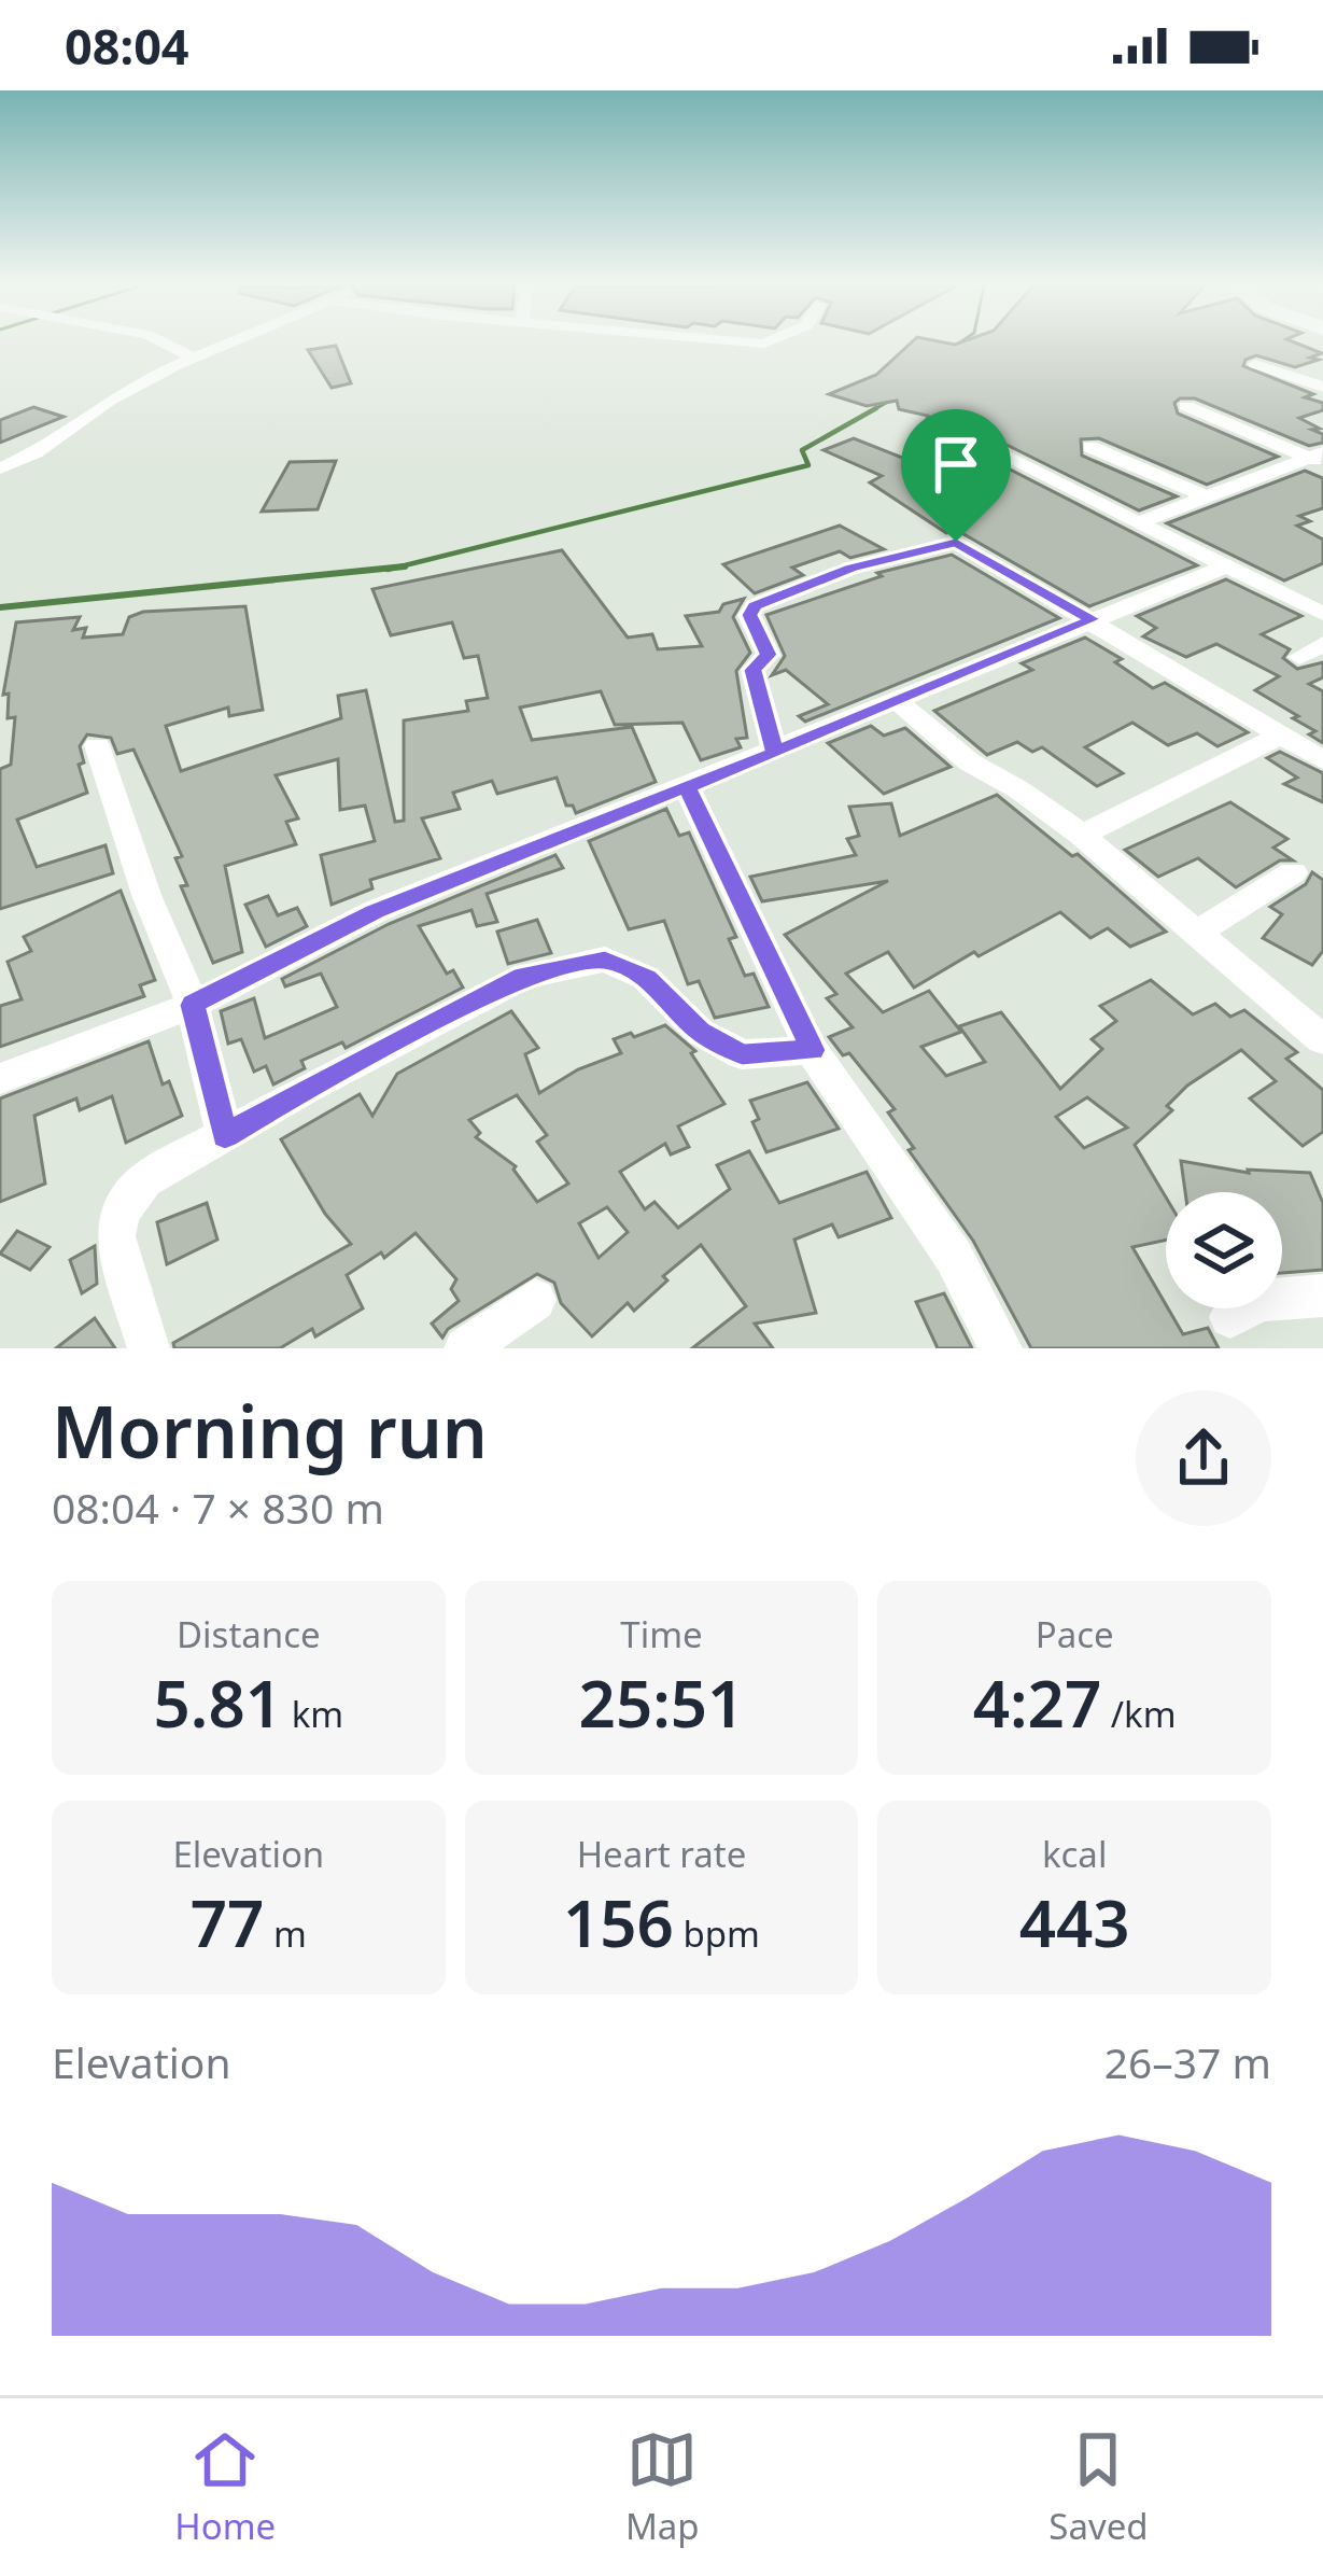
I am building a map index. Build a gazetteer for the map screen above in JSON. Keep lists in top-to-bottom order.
{
  "page": {
    "status": "08:04",
    "heading": ["Morning run", "08:04 · 7 × 830 m"],
    "stats": [
      ["Distance", "5.81 km"],
      ["Time", "25:51"],
      ["Pace", "4:27 /km"],
      ["Elevation", "77 m"],
      ["Heart rate", "156 bpm"],
      ["kcal", "443"]
    ],
    "chart": ["Elevation", "26–37 m"],
    "tabs": ["Home", "Map", "Saved"]
  }
}
